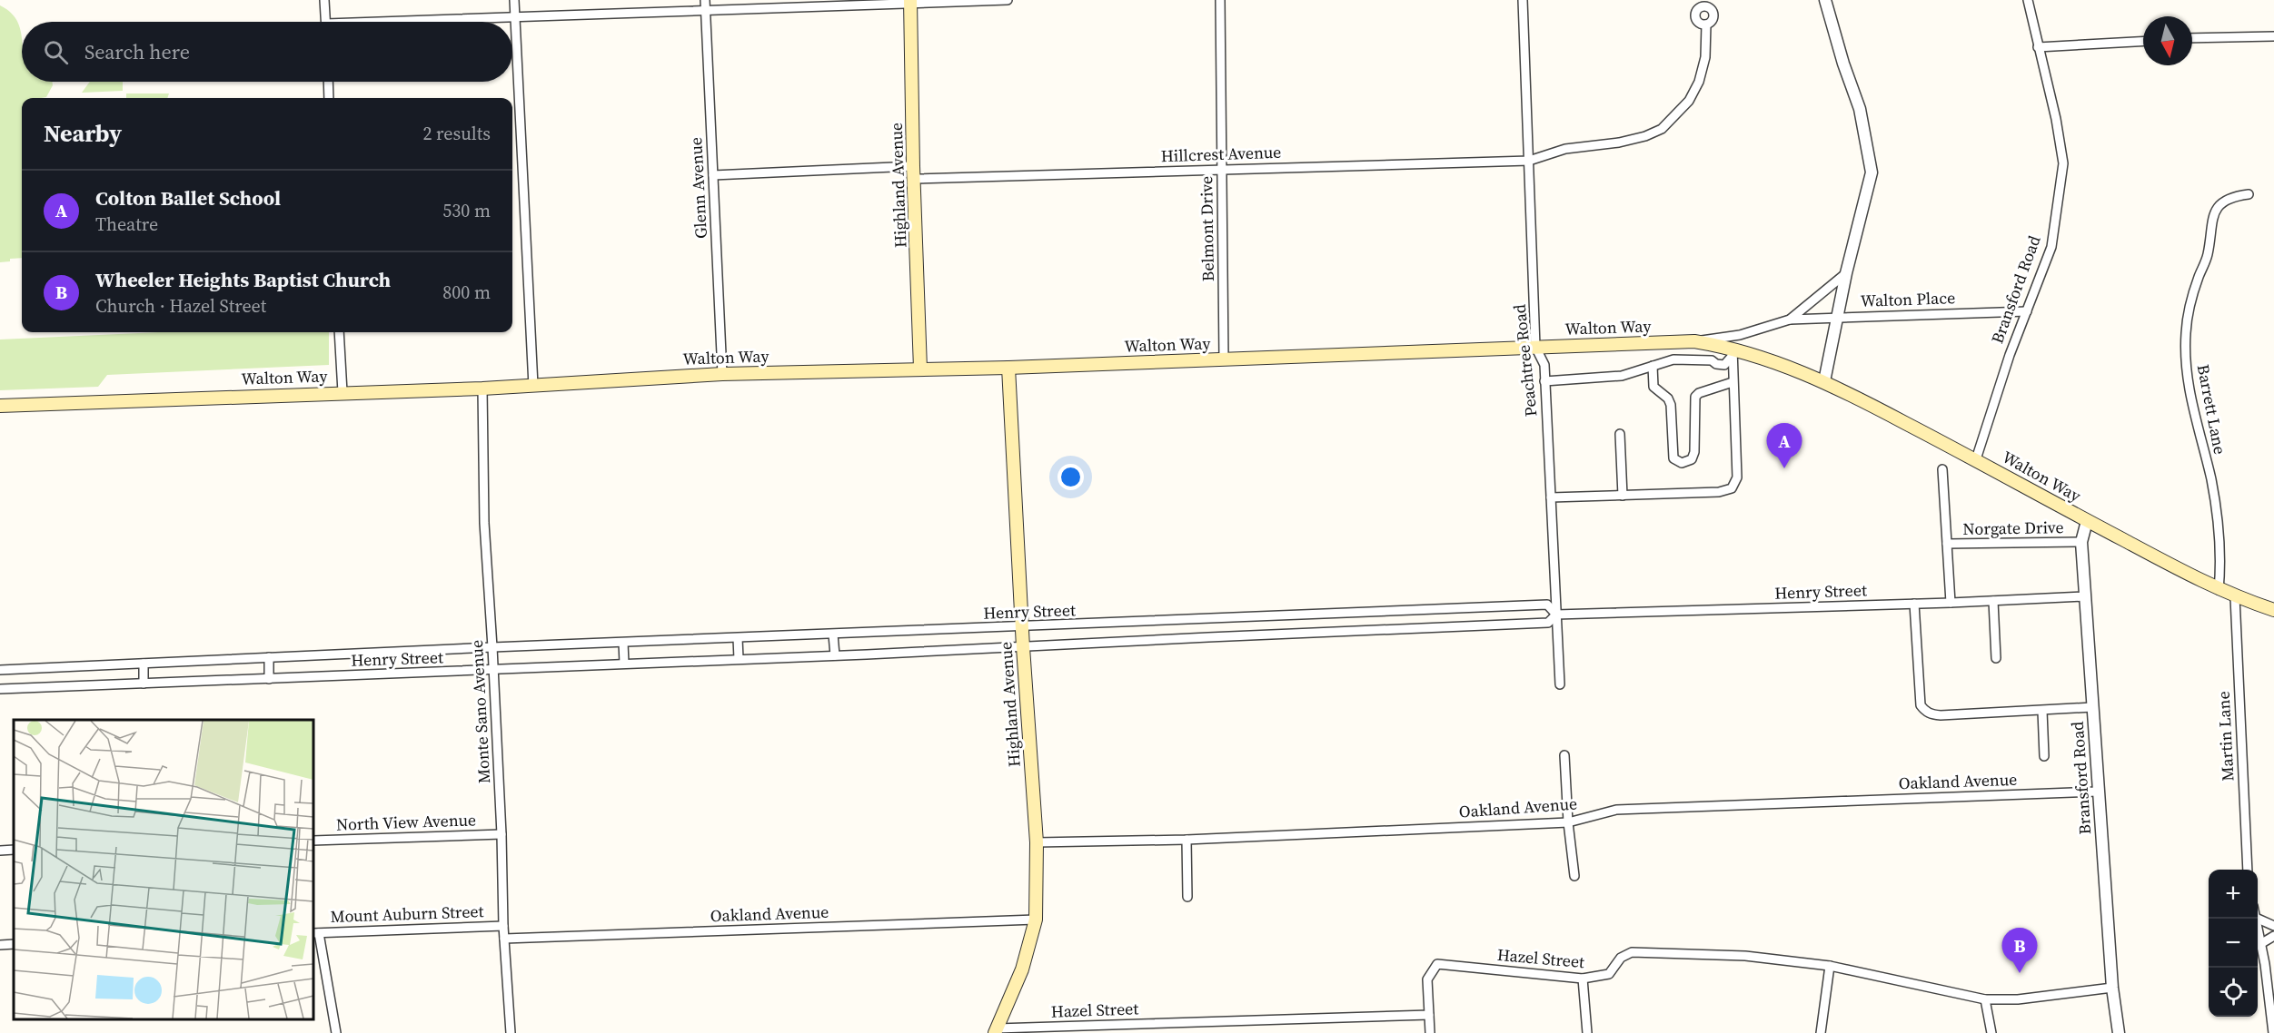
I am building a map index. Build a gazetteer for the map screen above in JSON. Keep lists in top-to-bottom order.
{
  "streets": {
    "main road": ["Highland Avenue", "Walton Way"],
    "street": [
      "Hillcrest Avenue",
      "Glenn Avenue",
      "Belmont Drive",
      "Bransford Road",
      "Walton Place",
      "Peachtree Road",
      "Barrett Lane",
      "Norgate Drive",
      "Henry Street",
      "Monte Sano Avenue",
      "Martin Lane",
      "Oakland Avenue",
      "North View Avenue",
      "Mount Auburn Street",
      "Hazel Street"
    ]
  },
  "crossings": [
    ["Hillcrest Avenue", "Highland Avenue"],
    ["Hillcrest Avenue", "Glenn Avenue"],
    ["Hillcrest Avenue", "Belmont Drive"],
    ["Hillcrest Avenue", "Peachtree Road"],
    ["Highland Avenue", "Walton Way"],
    ["Highland Avenue", "Henry Street"],
    ["Highland Avenue", "Oakland Avenue"],
    ["Highland Avenue", "Hazel Street"],
    ["Glenn Avenue", "Walton Way"],
    ["Belmont Drive", "Walton Way"],
    ["Bransford Road", "Walton Place"],
    ["Bransford Road", "Walton Way"],
    ["Bransford Road", "Norgate Drive"],
    ["Bransford Road", "Henry Street"],
    ["Bransford Road", "Oakland Avenue"],
    ["Bransford Road", "Hazel Street"],
    ["Walton Way", "Peachtree Road"],
    ["Walton Way", "Barrett Lane"],
    ["Walton Way", "Monte Sano Avenue"],
    ["Walton Way", "Martin Lane"],
    ["Peachtree Road", "Henry Street"],
    ["Henry Street", "Monte Sano Avenue"],
    ["Monte Sano Avenue", "Oakland Avenue"],
    ["Monte Sano Avenue", "North View Avenue"],
    ["Monte Sano Avenue", "Mount Auburn Street"]
  ],
  "north": "bottom",
  "page": {
    "search": "Search here",
    "heading": ["Nearby", "2 results"],
    "list": [
      {
        "mark": "A",
        "name": "Colton Ballet School",
        "note": "Theatre",
        "value": "530 m"
      },
      {
        "mark": "B",
        "name": "Wheeler Heights Baptist Church",
        "note": "Church · Hazel Street",
        "value": "800 m"
      }
    ],
    "pins": ["A", "B"],
    "map_buttons": ["+", "−"]
  }
}
